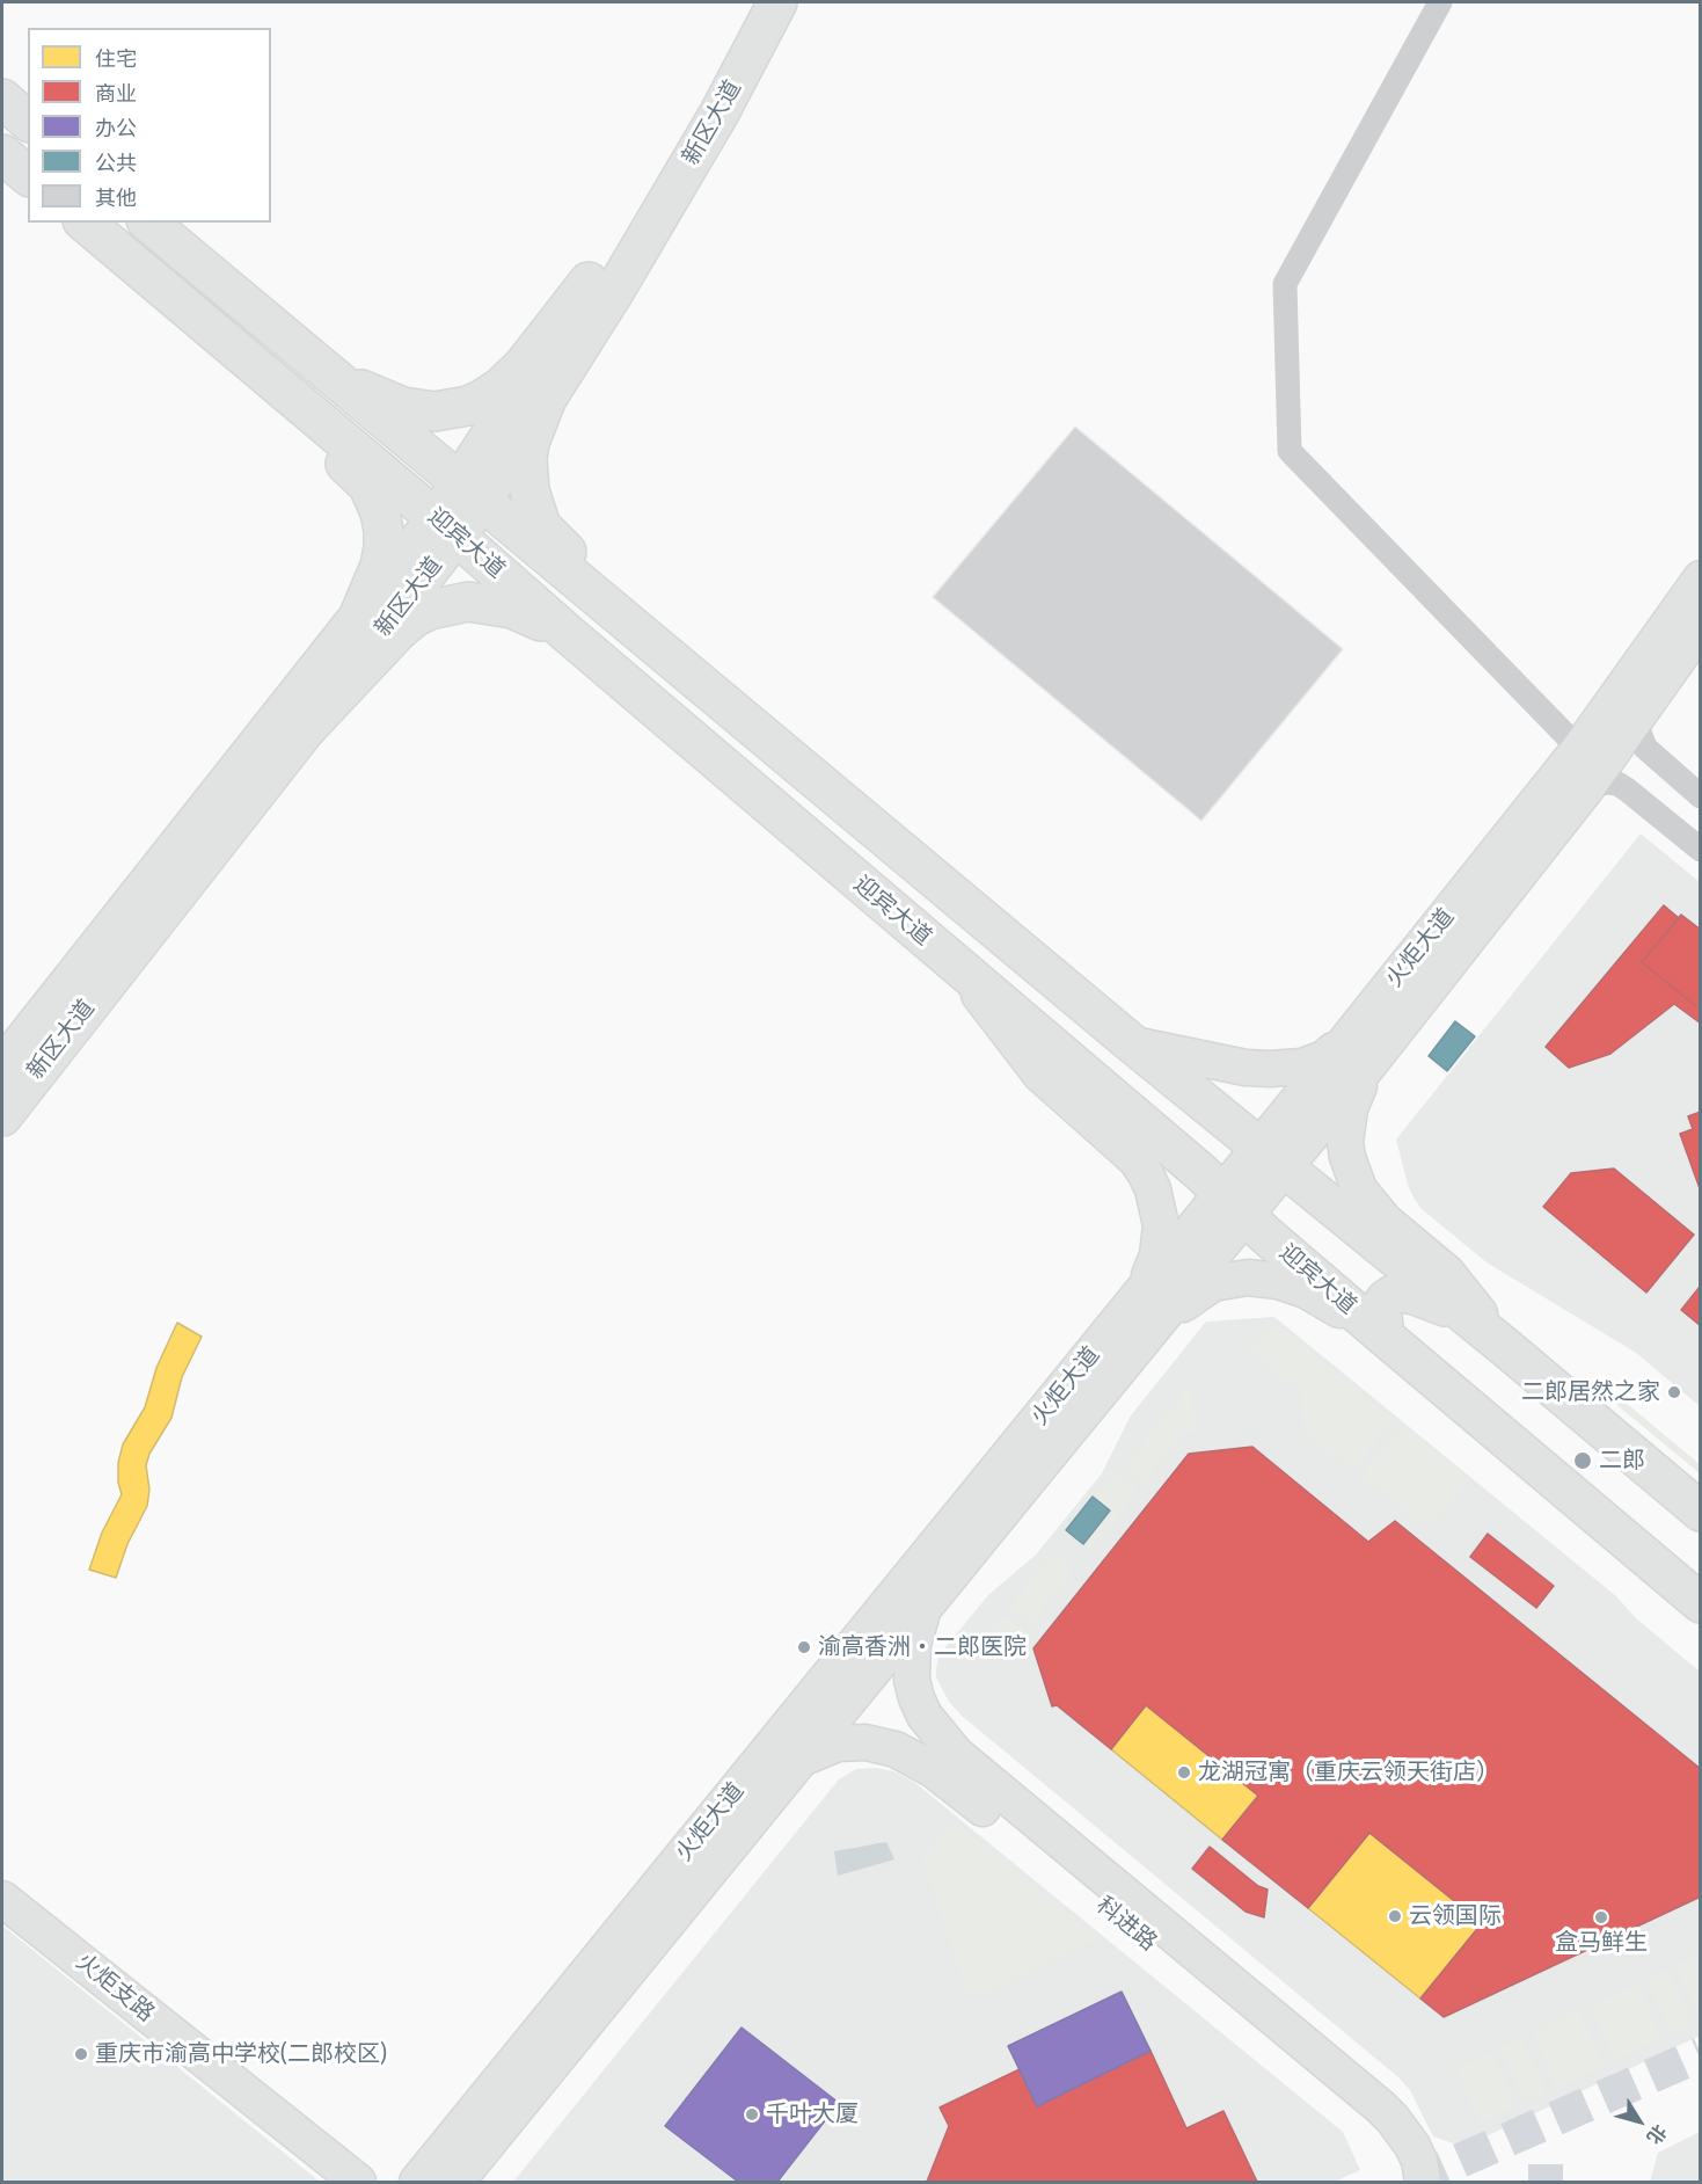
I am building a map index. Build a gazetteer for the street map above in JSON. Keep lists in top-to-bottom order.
{
  "streets": {
    "main road": [
      "新区大道",
      "迎宾大道",
      "火炬大道",
      "科进路",
      "火炬支路"
    ]
  },
  "crossings": [
    ["新区大道", "迎宾大道"],
    ["迎宾大道", "火炬大道"],
    ["火炬大道", "科进路"]
  ],
  "places": [
    "二郎居然之家",
    "二郎",
    "渝高香洲‧二郎医院",
    "龙湖冠寓（重庆云领天街店）",
    "云领国际",
    "盒马鲜生",
    "重庆市渝高中学校(二郎校区)",
    "千叶大厦"
  ],
  "legend": [
    "住宅",
    "商业",
    "办公",
    "公共",
    "其他"
  ],
  "north": "bottom right"
}
